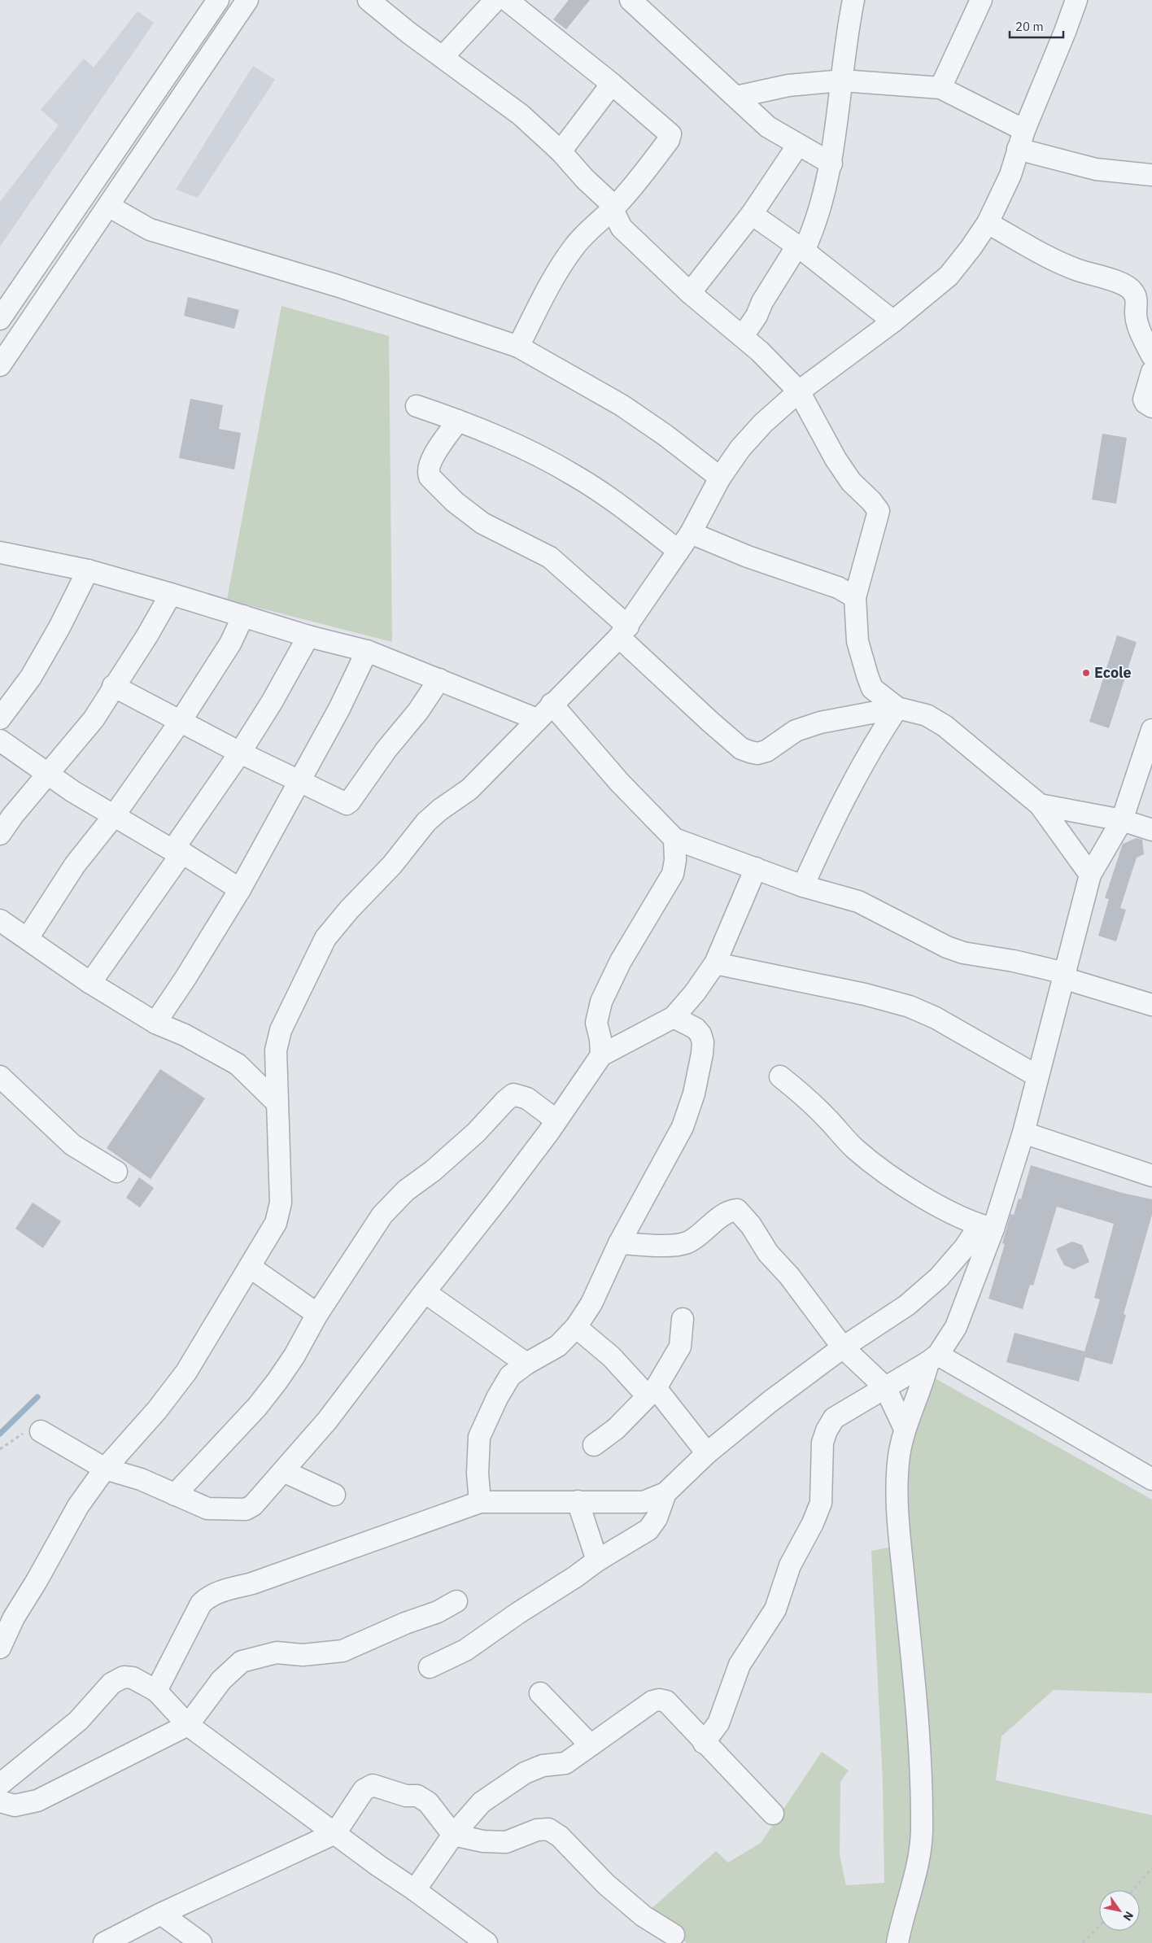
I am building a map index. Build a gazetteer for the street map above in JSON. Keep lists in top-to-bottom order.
{
  "places": ["Ecole"],
  "scale_bar": "20 m",
  "north": "bottom right"
}
